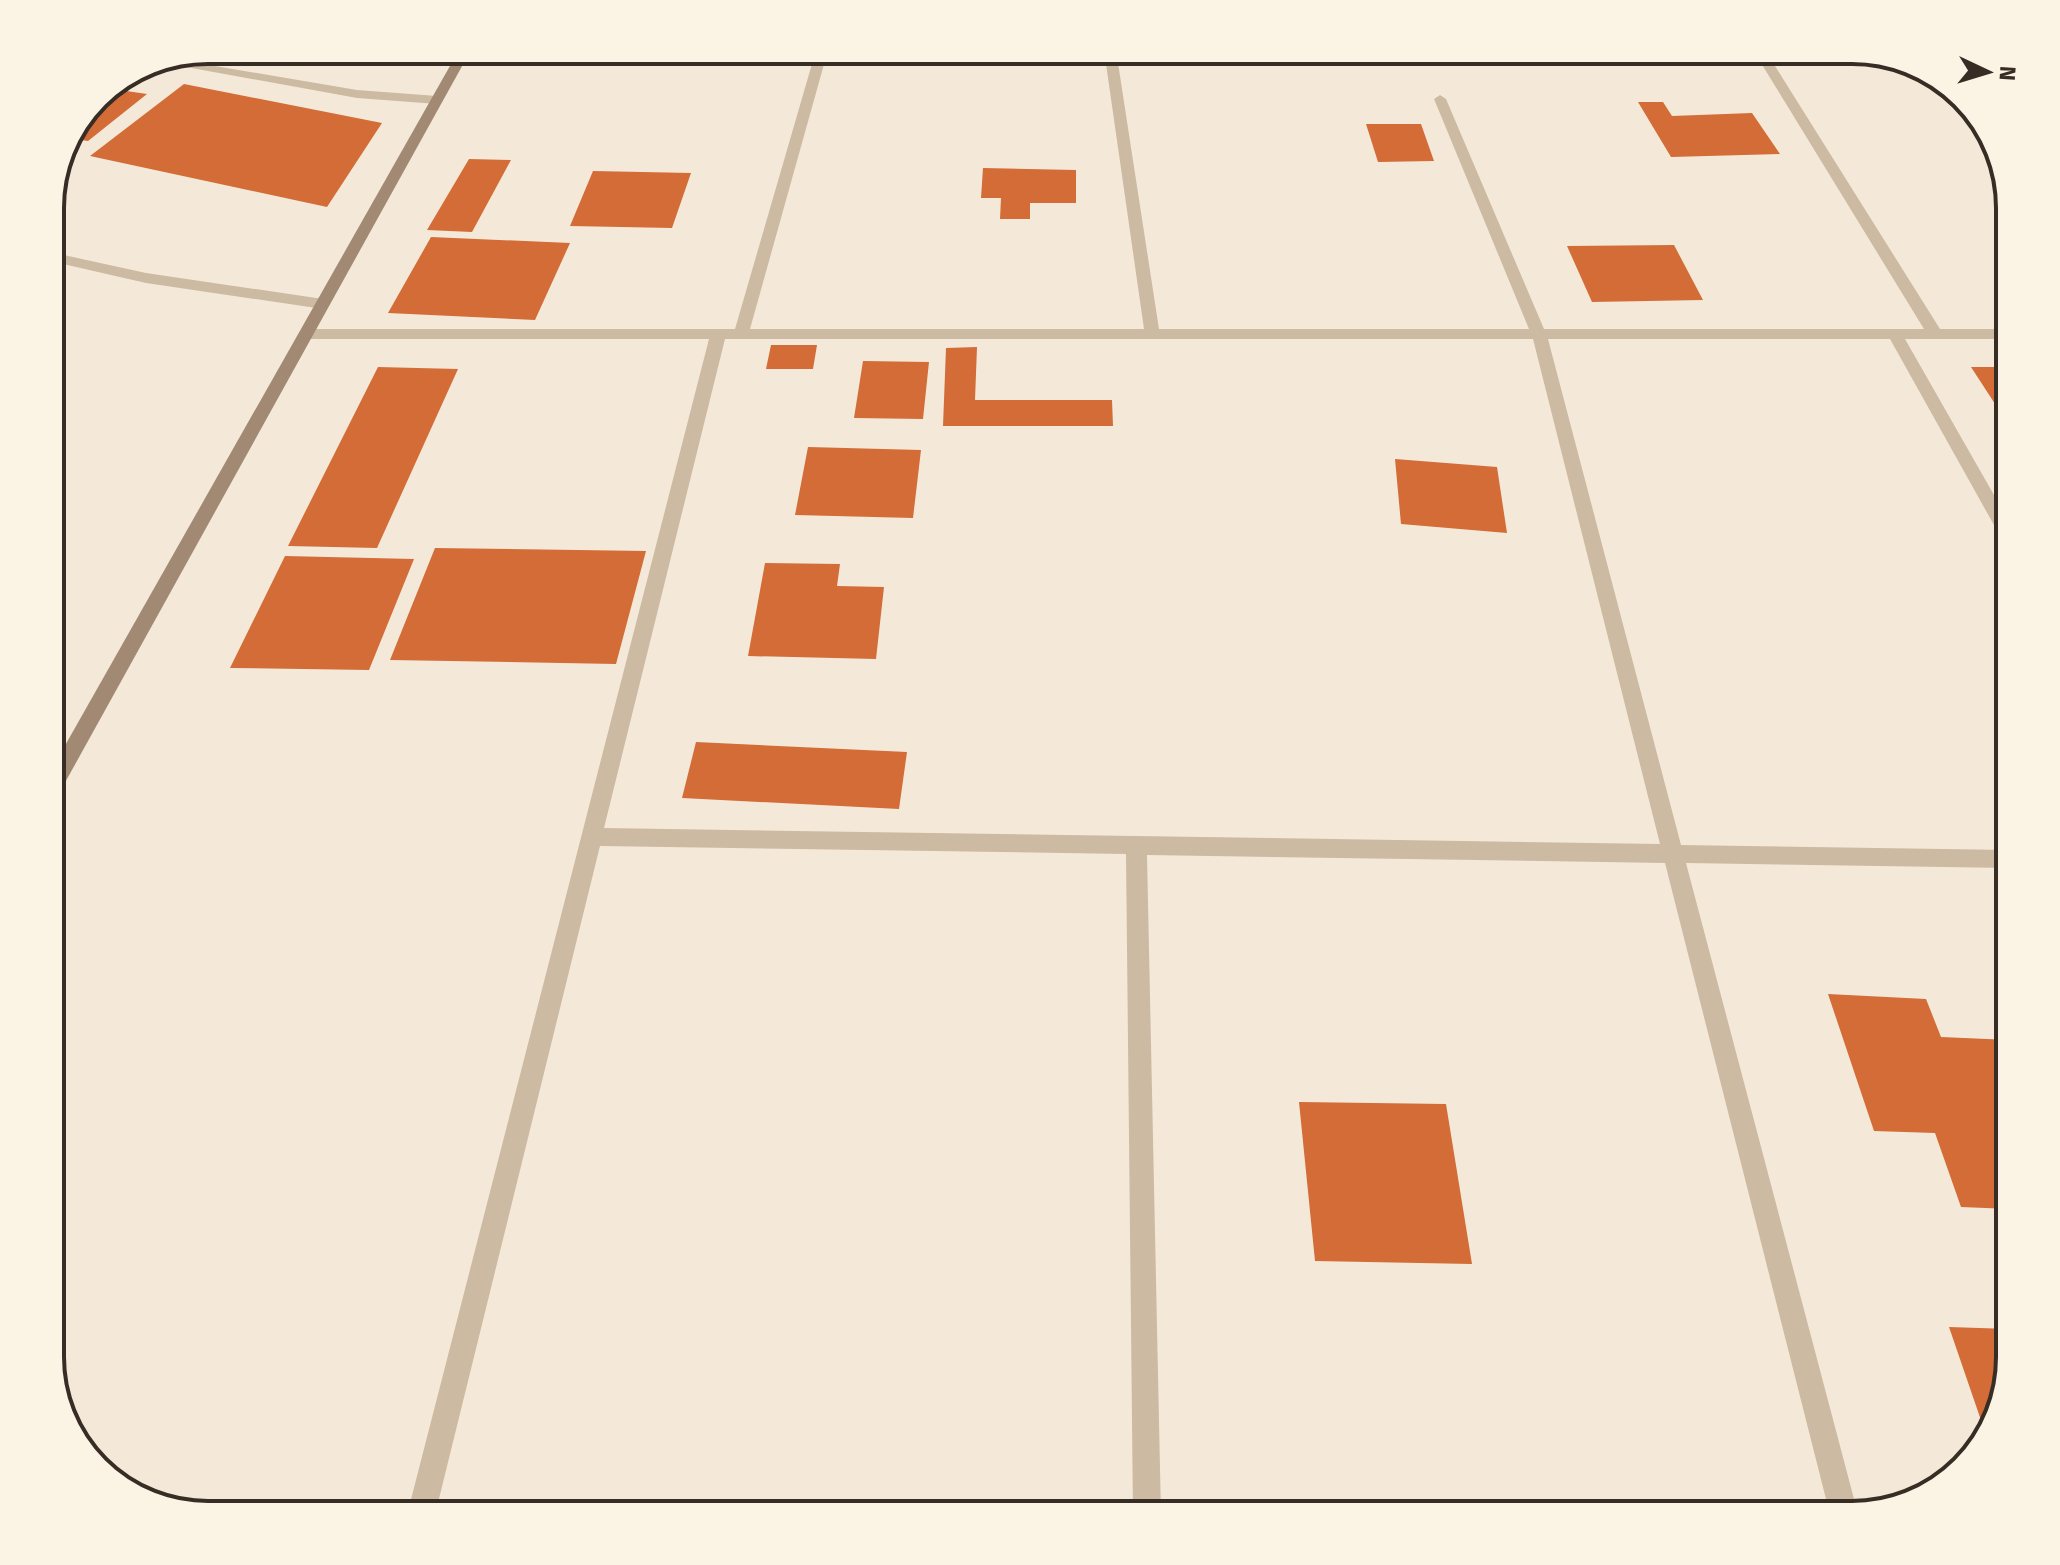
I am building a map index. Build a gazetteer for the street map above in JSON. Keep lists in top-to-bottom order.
{
  "north": "right"
}
